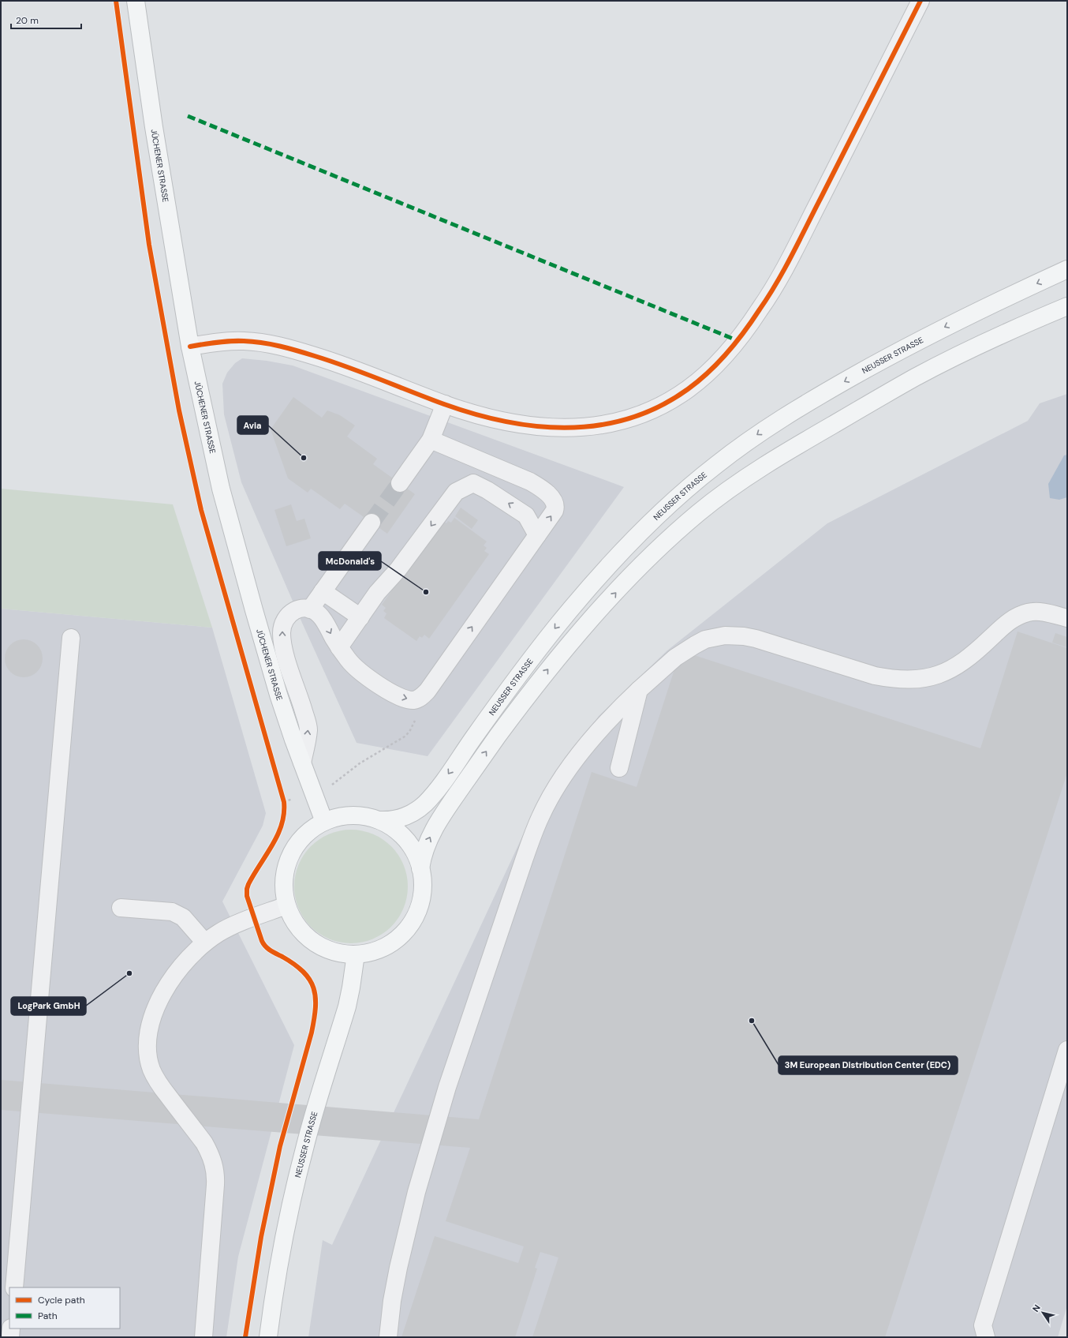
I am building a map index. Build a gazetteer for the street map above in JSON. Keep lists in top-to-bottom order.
{
  "streets": {
    "main road": ["JÜCHENER STRASSE", "NEUSSER STRASSE"]
  },
  "places": [
    "Avia",
    "McDonald's",
    "LogPark GmbH",
    "3M European Distribution Center (EDC)"
  ],
  "legend": ["Cycle path", "Path"],
  "scale_bar": "20 m",
  "north": "top left"
}
